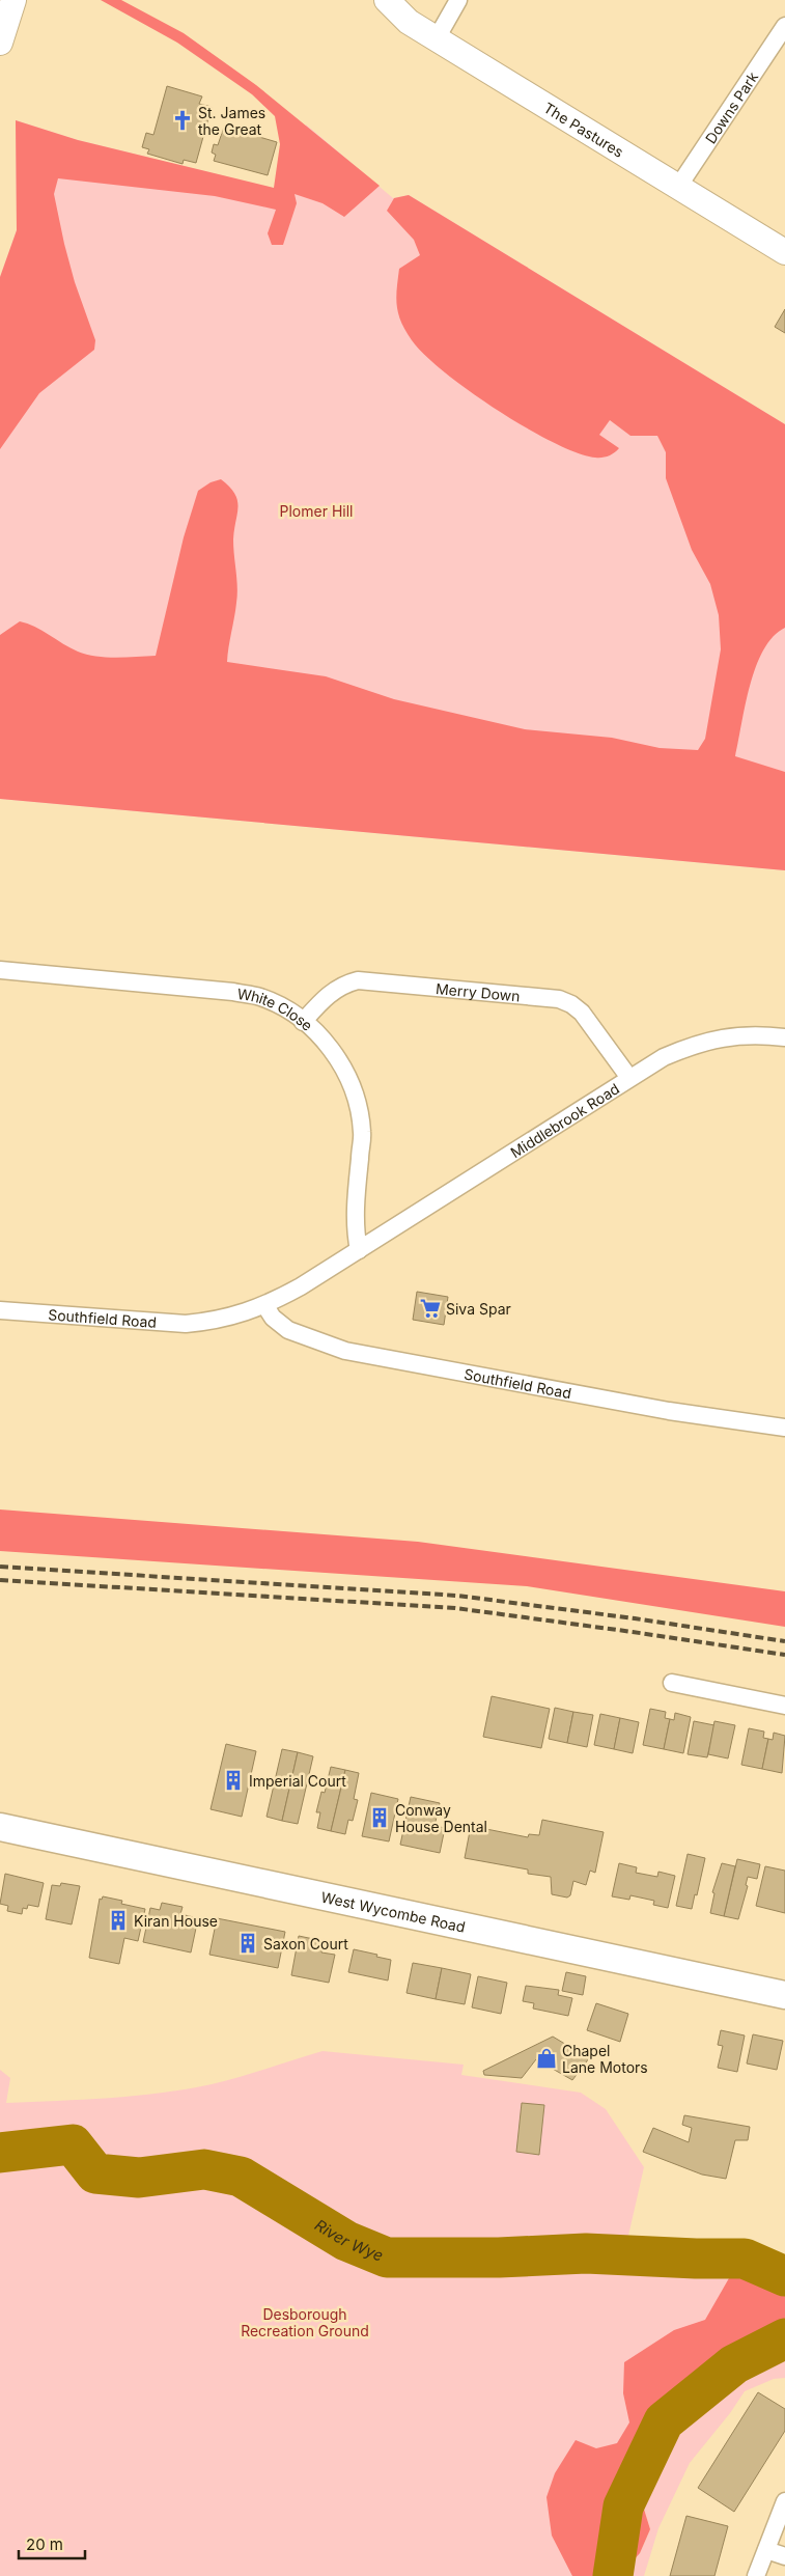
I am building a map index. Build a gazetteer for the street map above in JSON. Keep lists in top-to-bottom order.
{
  "streets": {
    "main road": ["West Wycombe Road"],
    "street": [
      "Downs Park",
      "The Pastures",
      "Merry Down",
      "White Close",
      "Middlebrook Road",
      "Southfield Road"
    ]
  },
  "crossings": [
    ["Downs Park", "The Pastures"],
    ["Merry Down", "White Close"],
    ["Merry Down", "Middlebrook Road"],
    ["White Close", "Middlebrook Road"],
    ["White Close", "Southfield Road"],
    ["Middlebrook Road", "Southfield Road"]
  ],
  "water": ["River Wye"],
  "parks": ["Plomer Hill", "Desborough Recreation Ground"],
  "places": {
    "church": ["St. James the Great"],
    "supermarket": ["Siva Spar"],
    "building": [
      "Imperial Court",
      "Conway House Dental",
      "Kiran House",
      "Saxon Court"
    ],
    "shop": ["Chapel Lane Motors"]
  },
  "scale_bar": "20 m"
}
